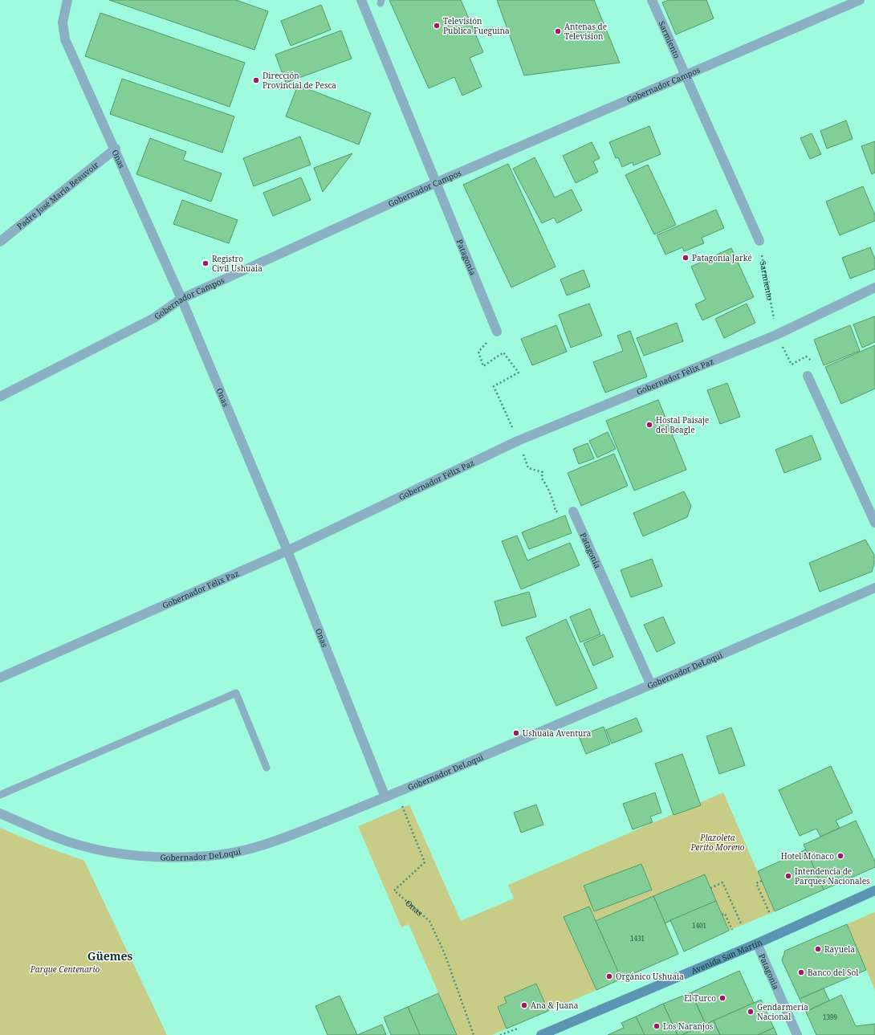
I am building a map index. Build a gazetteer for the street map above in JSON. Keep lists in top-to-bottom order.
{
  "streets": {
    "main road": ["Avenida San Martín"],
    "street": [
      "Sarmiento",
      "Gobernador Campos",
      "Onas",
      "Padre José María Beauvoir",
      "Patagonia",
      "Gobernador Félix Paz",
      "Gobernador DeLoqui"
    ]
  },
  "crossings": [
    ["Sarmiento", "Gobernador Campos"],
    ["Sarmiento", "Gobernador Félix Paz"],
    ["Gobernador Campos", "Onas"],
    ["Gobernador Campos", "Patagonia"],
    ["Onas", "Padre José María Beauvoir"],
    ["Onas", "Gobernador Félix Paz"],
    ["Onas", "Gobernador DeLoqui"],
    ["Patagonia", "Gobernador DeLoqui"],
    ["Patagonia", "Avenida San Martín"]
  ],
  "districts": ["Güemes"],
  "parks": ["Plazoleta Perito Moreno", "Parque Centenario"],
  "places": [
    "Televisión Publica Fueguina",
    "Antenas de Television",
    "Dirección Provincial de Pesca",
    "Patagonia Jarké",
    "Registro Civil Ushuaia",
    "Hostal Paisaje del Beagle",
    "Ushuaia Aventura",
    "Hotel Mónaco",
    "Intendencia de Parques Nacionales",
    "Rayuela",
    "Banco del Sol",
    "Orgánico Ushuaia",
    "El Turco",
    "Ana & Juana",
    "Gendarmería Nacional",
    "Los Naranjos"
  ],
  "house_numbers": ["1401", "1431", "1399"]
}
